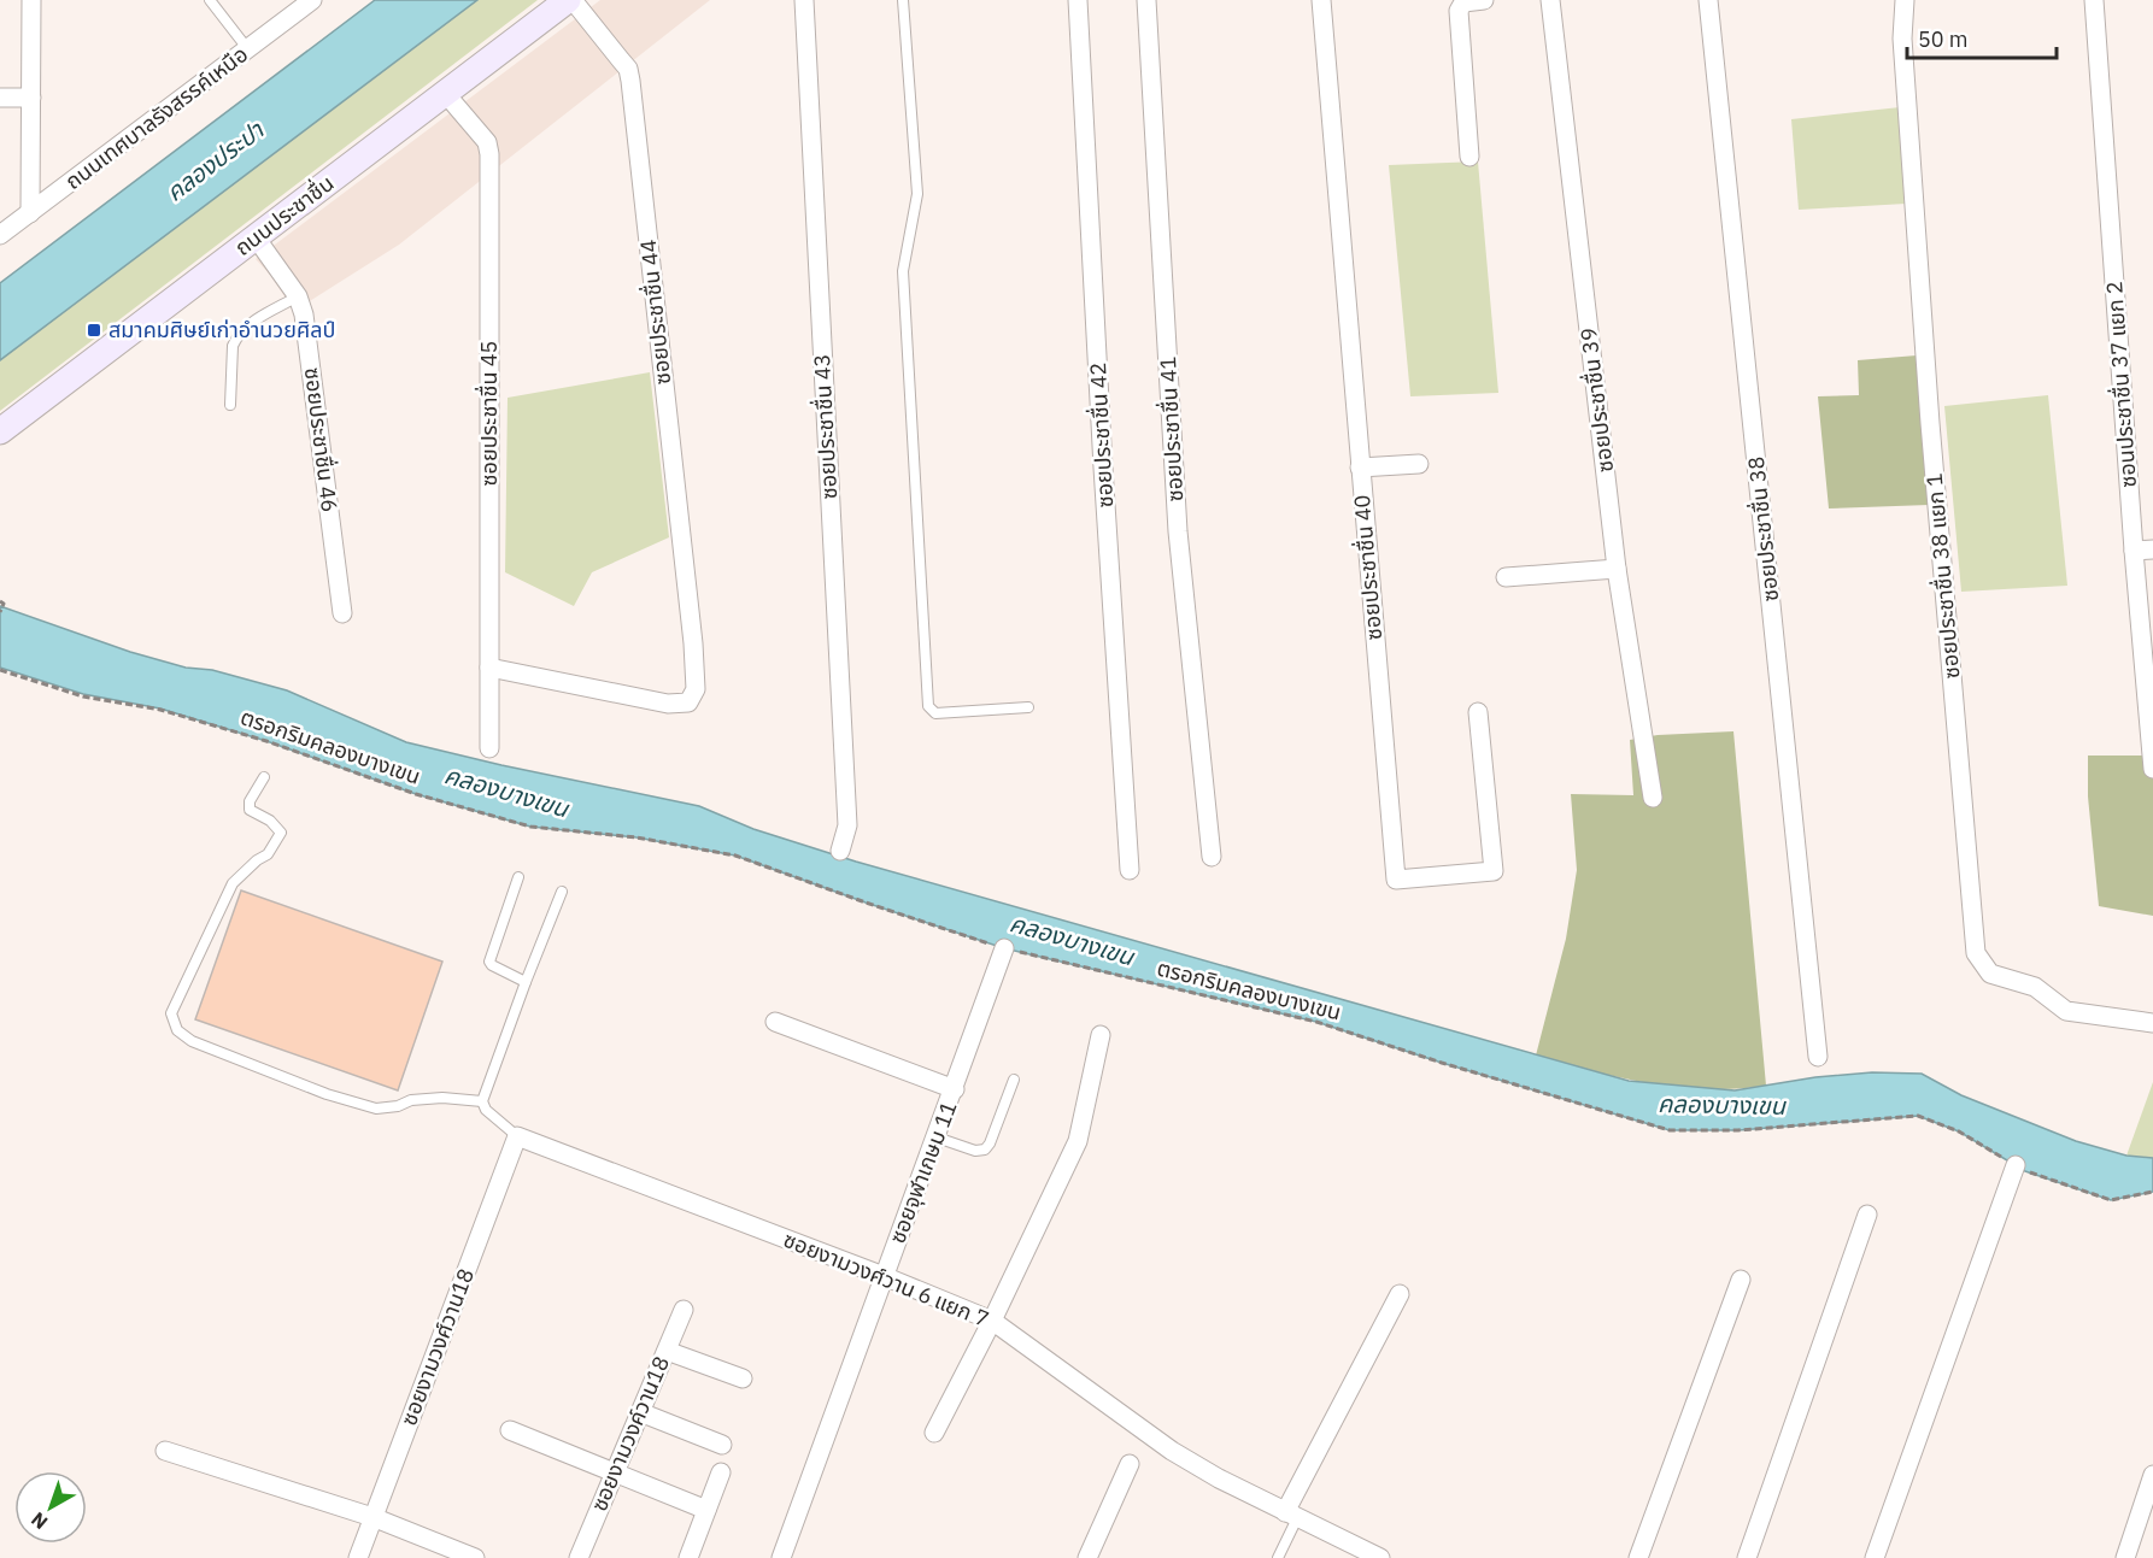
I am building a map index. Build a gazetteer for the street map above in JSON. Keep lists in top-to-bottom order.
{
  "streets": {
    "main road": ["ถนนประชาชื่น"],
    "street": [
      "ถนนเทศบาลรังสรรค์เหนือ",
      "ซอยประชาชื่น 44",
      "ซอนประชาชื่น 37 แยก 2",
      "ซอยประชาชื่น 39",
      "ซอยประชาชื่น 45",
      "ซอยประชาชื่น 43",
      "ซอยประชาชื่น 41",
      "ซอยประชาชื่น 42",
      "ซอยประชาชื่น 46",
      "ซอยประชาชื่น 38",
      "ซอยประชาชื่น 40",
      "ซอยประชาชื่น 38 แยก 1",
      "ซอยจุฬาเกษม 11",
      "ซอยงามวงศ์วาน 6 แยก 7",
      "ซอยงามวงศ์วาน18",
      "ซอยงามวงค์วาน18"
    ],
    "path": ["ตรอกริมคลองบางเขน"]
  },
  "crossings": [
    ["ถนนประชาชื่น", "ซอยประชาชื่น 44"],
    ["ถนนประชาชื่น", "ซอยประชาชื่น 45"],
    ["ถนนประชาชื่น", "ซอยประชาชื่น 46"],
    ["ซอยประชาชื่น 44", "ซอยประชาชื่น 45"],
    ["ตรอกริมคลองบางเขน", "ซอยจุฬาเกษม 11"],
    ["ซอยจุฬาเกษม 11", "ซอยงามวงศ์วาน 6 แยก 7"],
    ["ซอยงามวงศ์วาน 6 แยก 7", "ซอยงามวงศ์วาน18"]
  ],
  "water": ["คลองประปา", "คลองบางเขน"],
  "places": {
    "transit": ["สมาคมศิษย์เก่าอํานวยศิลป์"]
  },
  "scale_bar": "50 m",
  "north": "bottom left"
}
